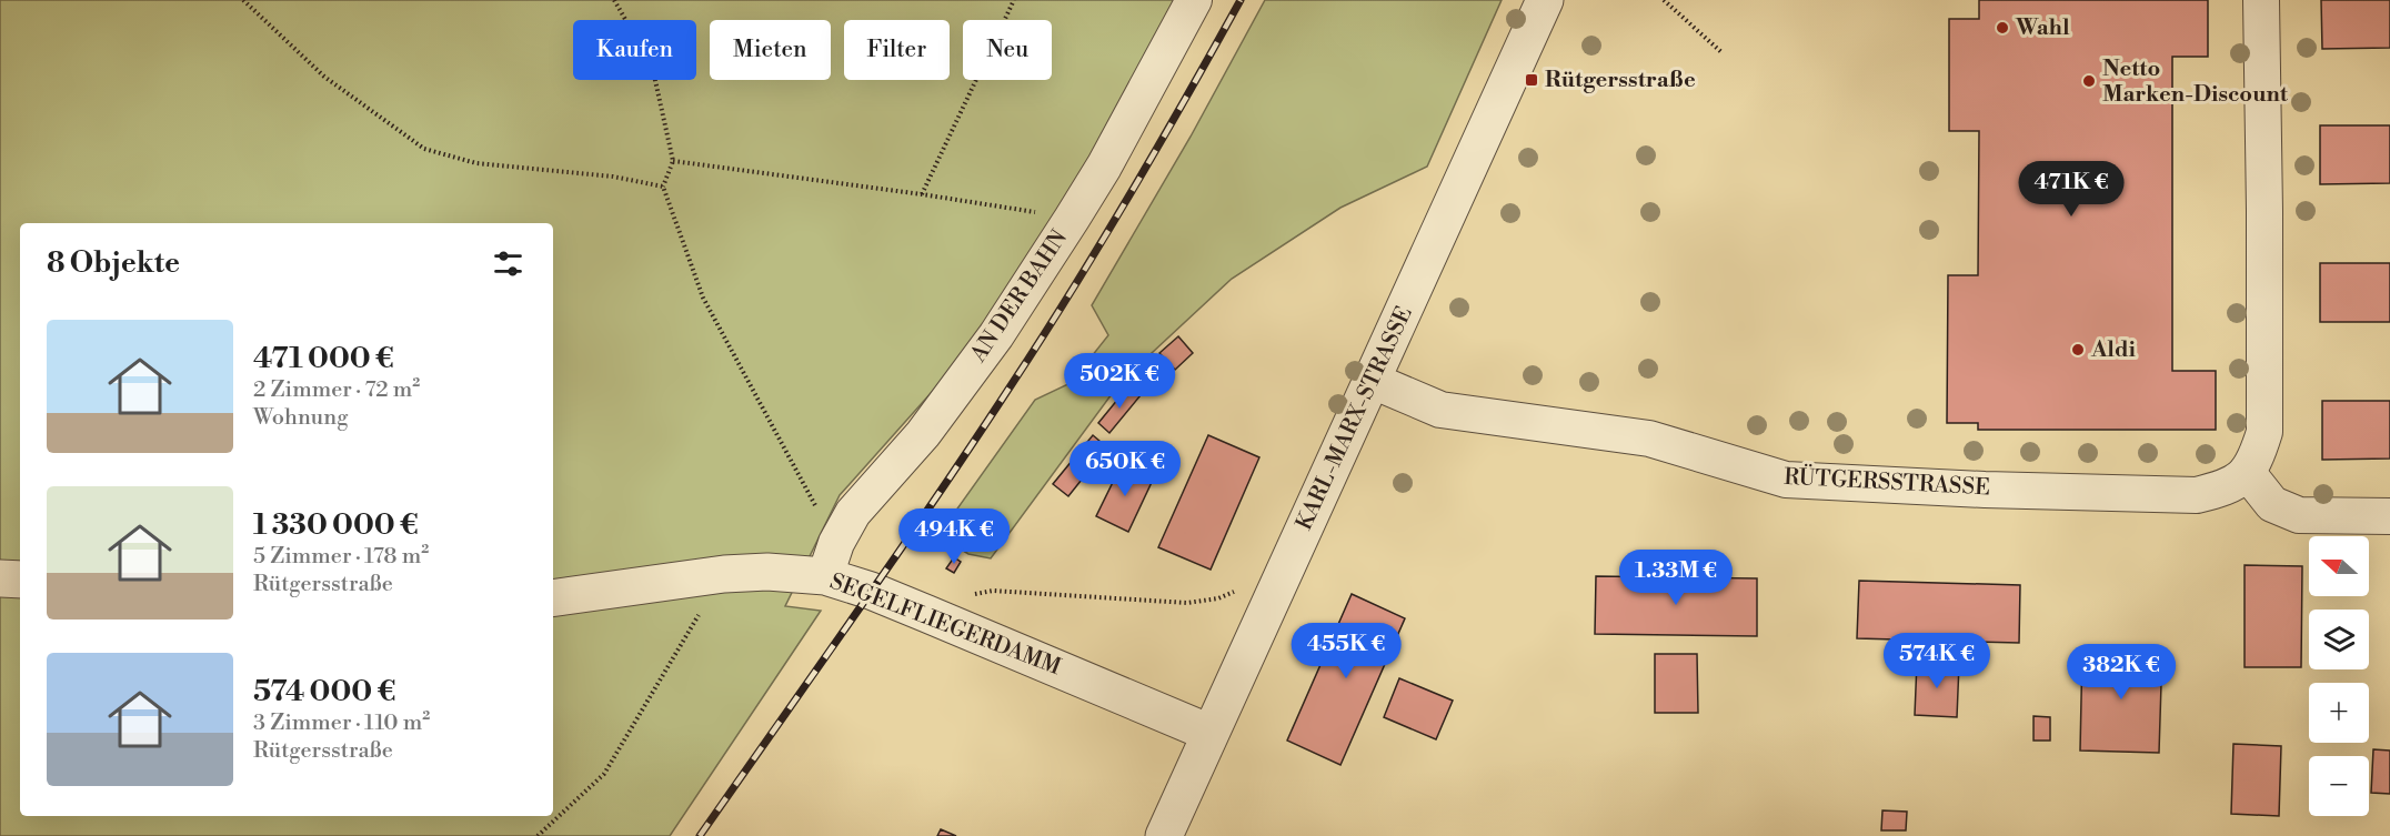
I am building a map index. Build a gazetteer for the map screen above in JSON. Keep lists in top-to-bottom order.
{
  "streets": {
    "street": [
      "AN DER BAHN",
      "KARL-MARX-STRASSE",
      "RÜTGERSSTRASSE",
      "SEGELFLIEGERDAMM"
    ]
  },
  "crossings": [
    ["AN DER BAHN", "SEGELFLIEGERDAMM"],
    ["KARL-MARX-STRASSE", "RÜTGERSSTRASSE"],
    ["KARL-MARX-STRASSE", "SEGELFLIEGERDAMM"]
  ],
  "places": {
    "other": ["Wahl", "Netto Marken-Discount", "Aldi"],
    "transit": ["Rütgersstraße"]
  },
  "north": "left",
  "page": {
    "chip": [
      "Kaufen",
      "Mieten",
      "Filter",
      "Neu"
    ],
    "price": [
      "471K €",
      "502K €",
      "650K €",
      "494K €",
      "1.33M €",
      "455K €",
      "574K €",
      "382K €"
    ],
    "heading": "8 Objekte",
    "list": [
      {
        "name": "471 000 €",
        "note": "2 Zimmer · 72 m² · Wohnung"
      },
      {
        "name": "1 330 000 €",
        "note": "5 Zimmer · 178 m² · Rütgersstraße"
      },
      {
        "name": "574 000 €",
        "note": "3 Zimmer · 110 m² · Rütgersstraße"
      }
    ],
    "map_buttons": ["+", "−"]
  }
}
